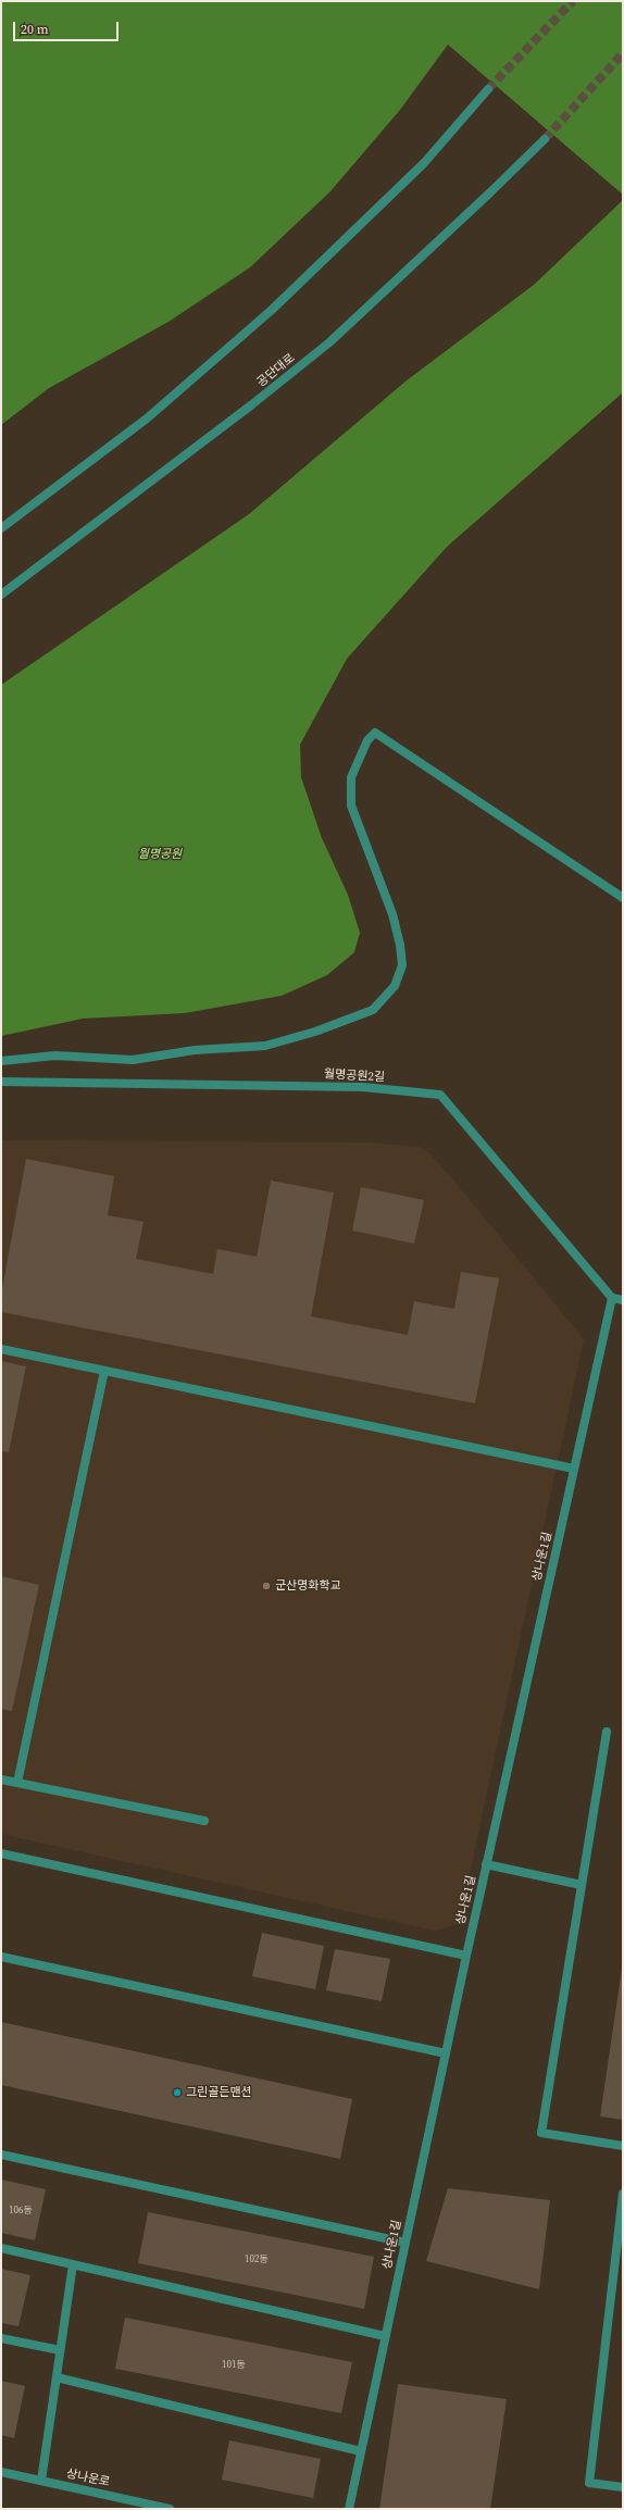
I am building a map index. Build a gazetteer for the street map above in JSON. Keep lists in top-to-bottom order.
{
  "streets": {
    "street": [
      "공단대로",
      "월명공원2길",
      "상나운1길",
      "상나운로"
    ]
  },
  "crossings": [
    ["월명공원2길", "상나운1길"]
  ],
  "parks": ["월명공원"],
  "places": ["군산명화학교", "그린골든맨션"],
  "house_numbers": ["106동", "102동", "101동"],
  "scale_bar": "20 m"
}
